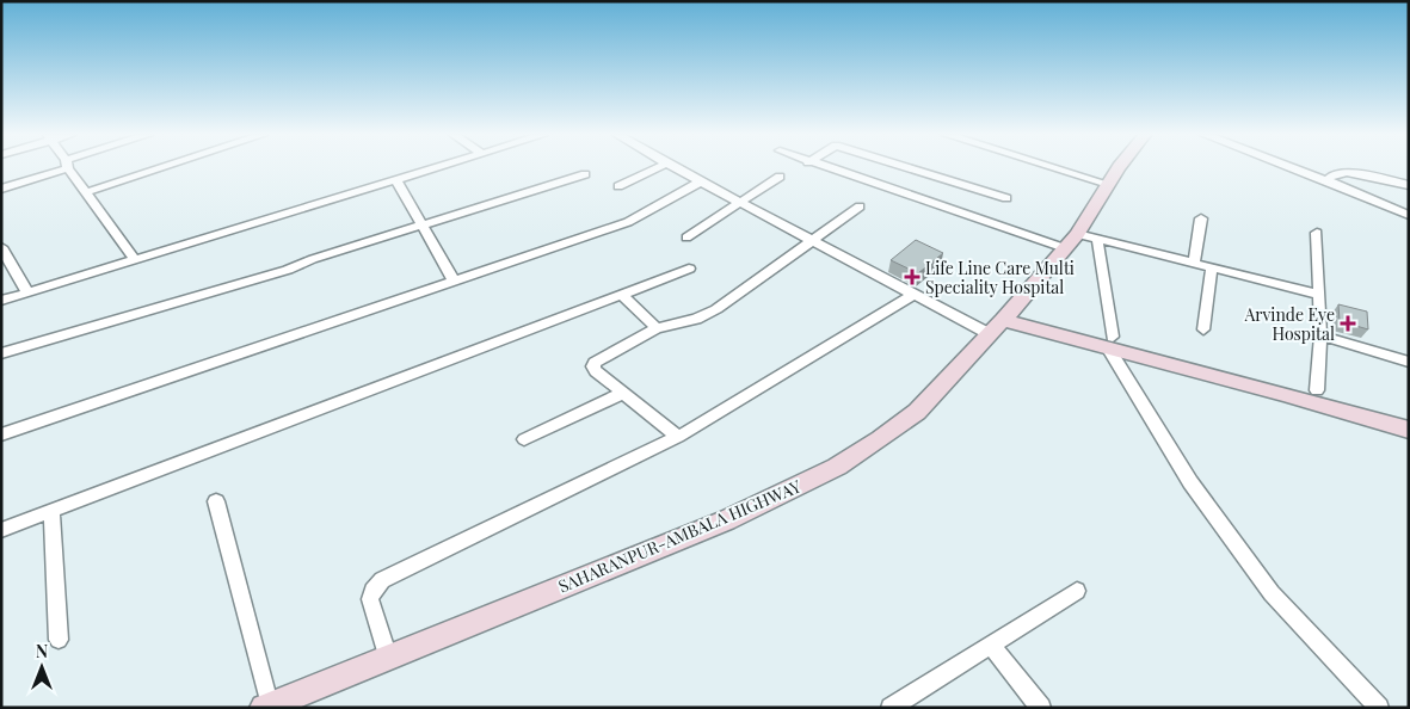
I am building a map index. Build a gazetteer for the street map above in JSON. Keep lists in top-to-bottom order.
{
  "streets": {
    "main road": ["SAHARANPUR-AMBALA HIGHWAY"]
  },
  "places": {
    "health": ["Life Line Care Multi Speciality Hospital", "Arvinde Eye Hospital"]
  },
  "north": "top"
}
